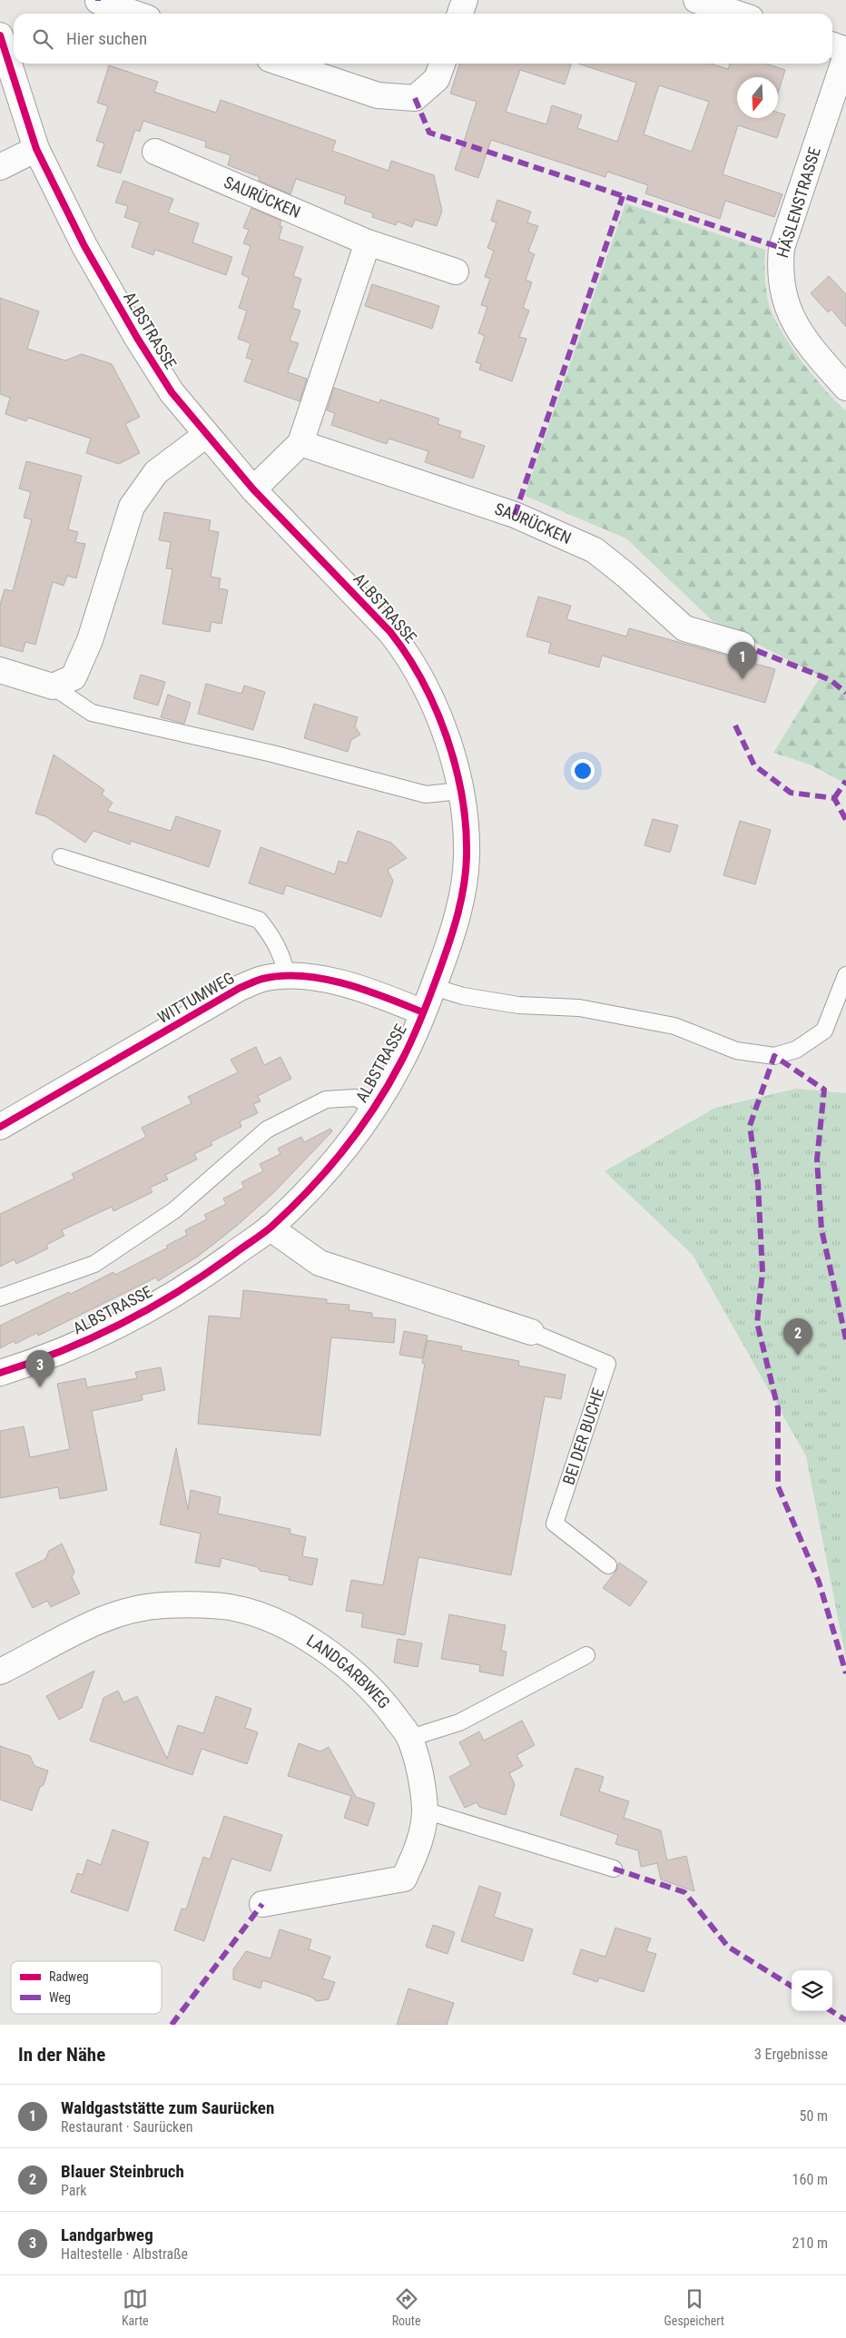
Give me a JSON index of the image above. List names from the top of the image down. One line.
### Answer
{"streets":{"street":["SAURÜCKEN","HÄSLENSTRASSE","ALBSTRASSE","WITTUMWEG","LANDGARBWEG"],"lane":["BEI DER BUCHE"]},"crossings":[["ALBSTRASSE","WITTUMWEG"]],"legend":["Radweg","Weg"],"north":"bottom","page":{"search":"Hier suchen","pins":["1","2","3"],"heading":["In der Nähe","3 Ergebnisse"],"list":[{"mark":"1","name":"Waldgaststätte zum Saurücken","note":"Restaurant · Saurücken","value":"50 m"},{"mark":"2","name":"Blauer Steinbruch","note":"Park","value":"160 m"},{"mark":"3","name":"Landgarbweg","note":"Haltestelle · Albstraße","value":"210 m"}],"nav":["Karte","Route","Gespeichert"]}}
